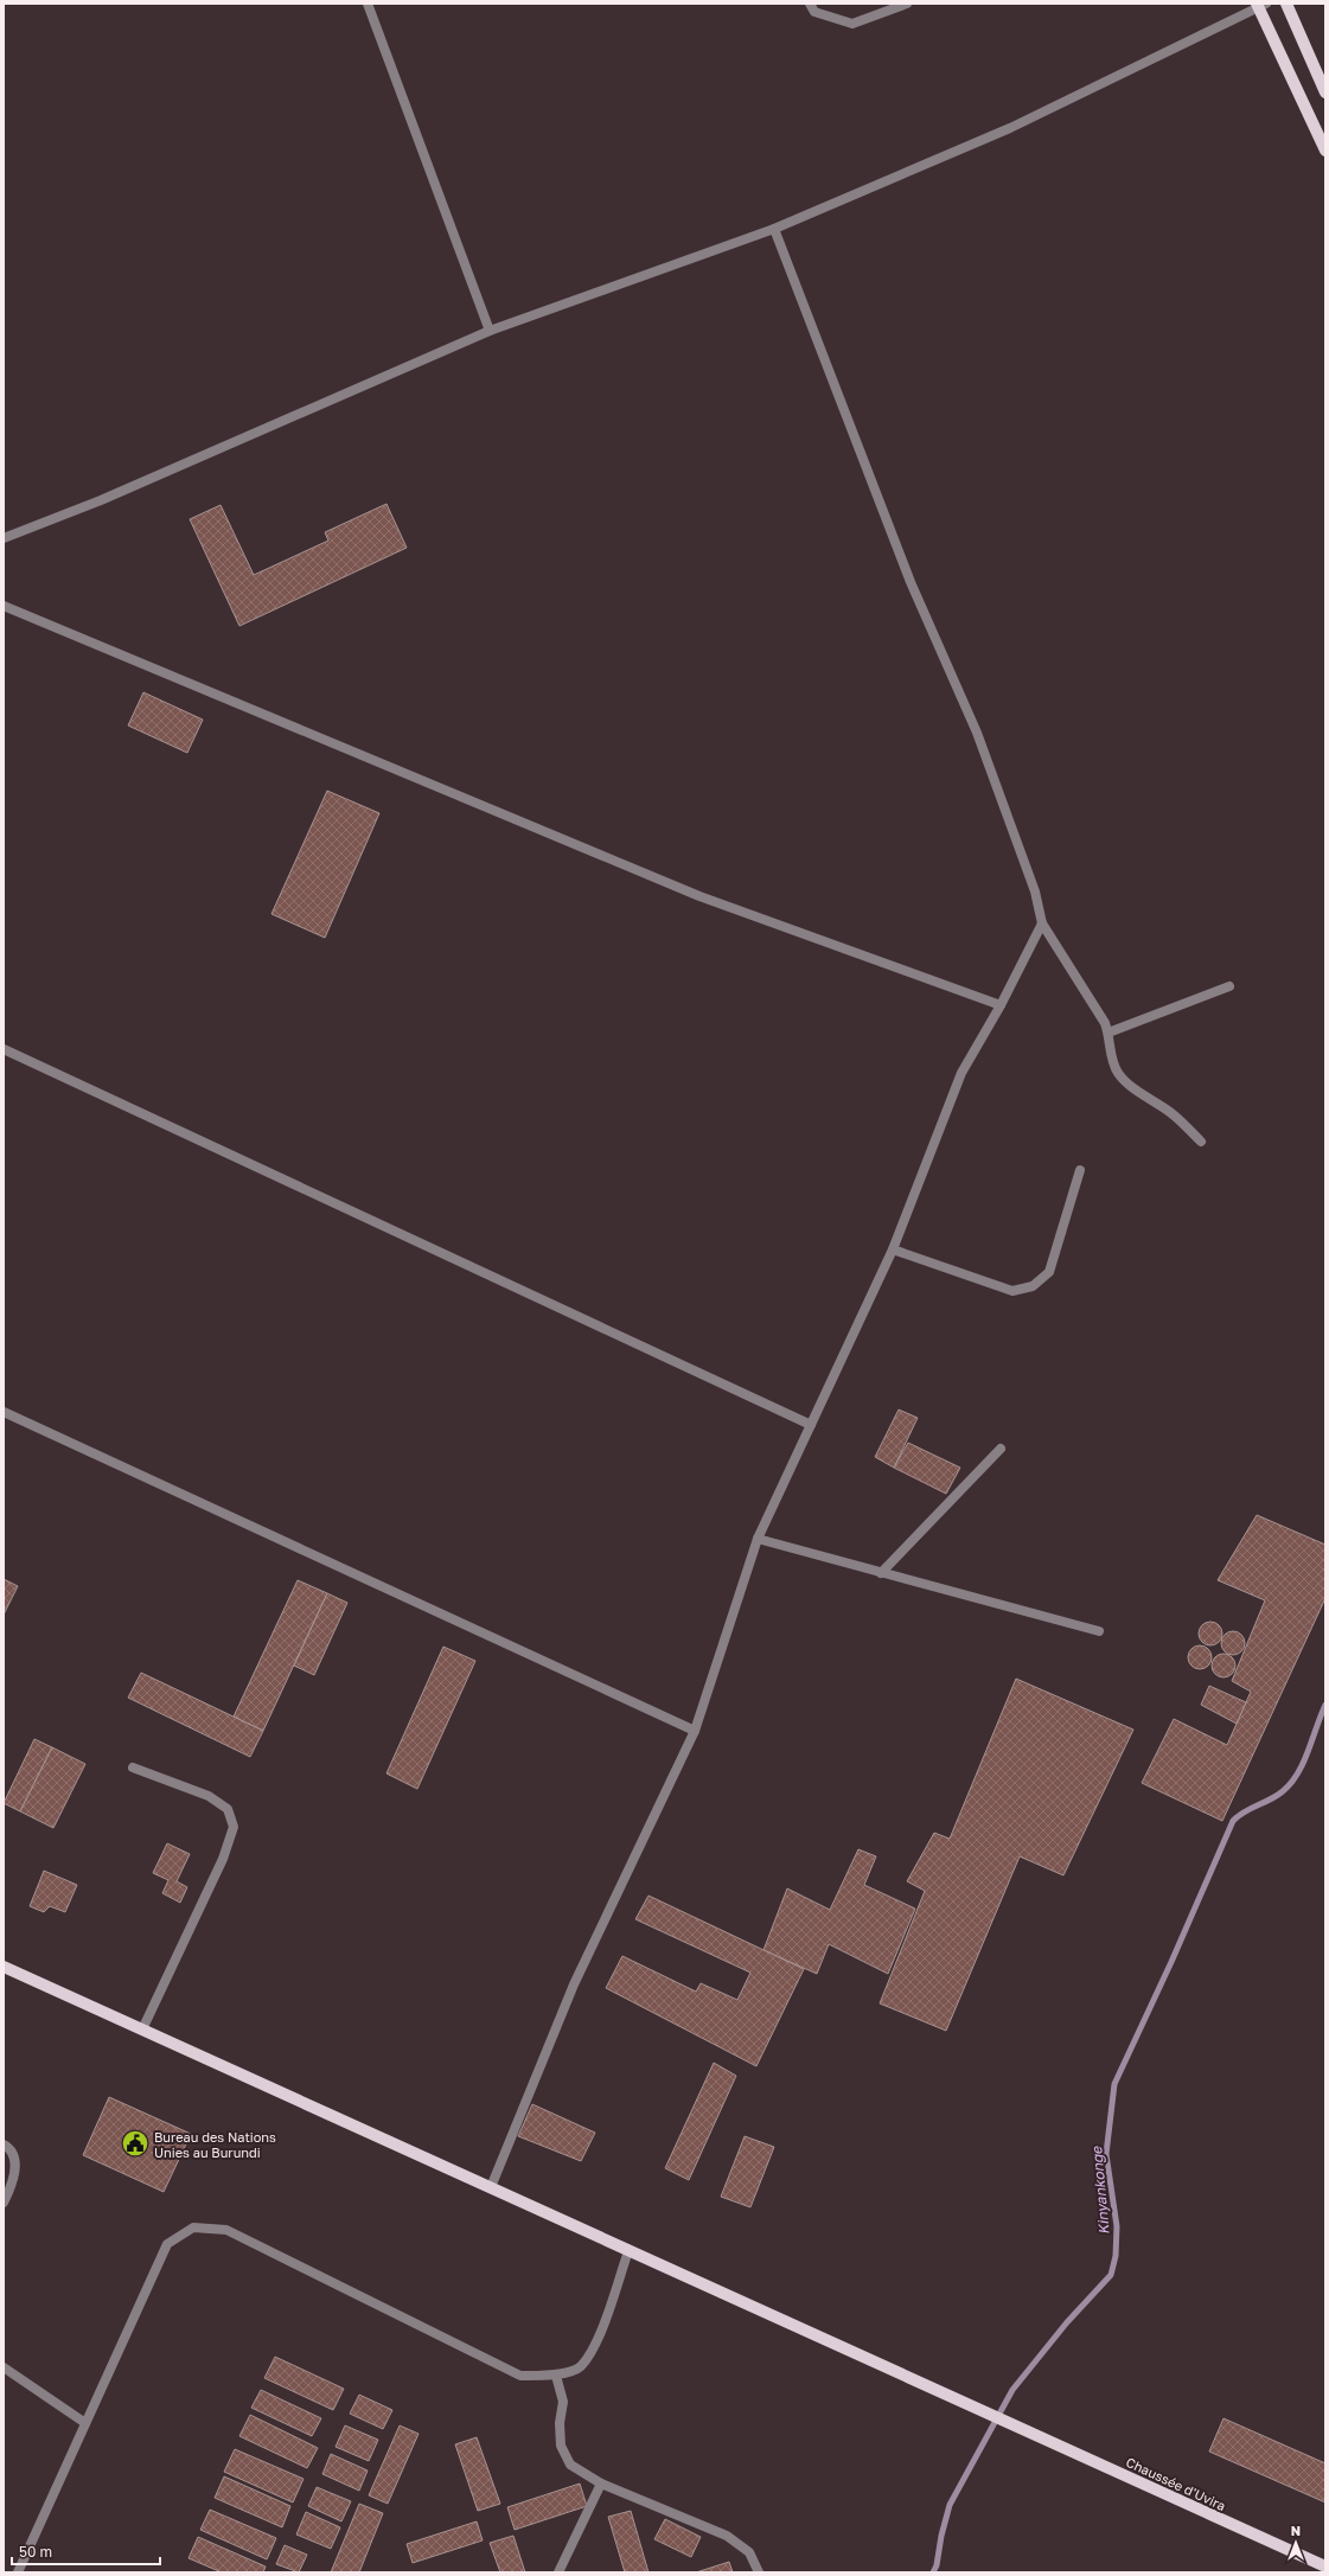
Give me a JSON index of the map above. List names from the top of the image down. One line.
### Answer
{"streets":{"main road":["Chaussée d'Uvira"]},"water":["Kinyankonge"],"places":{"public building":["Bureau des Nations Unies au Burundi"]},"scale_bar":"50 m","north":"top"}
